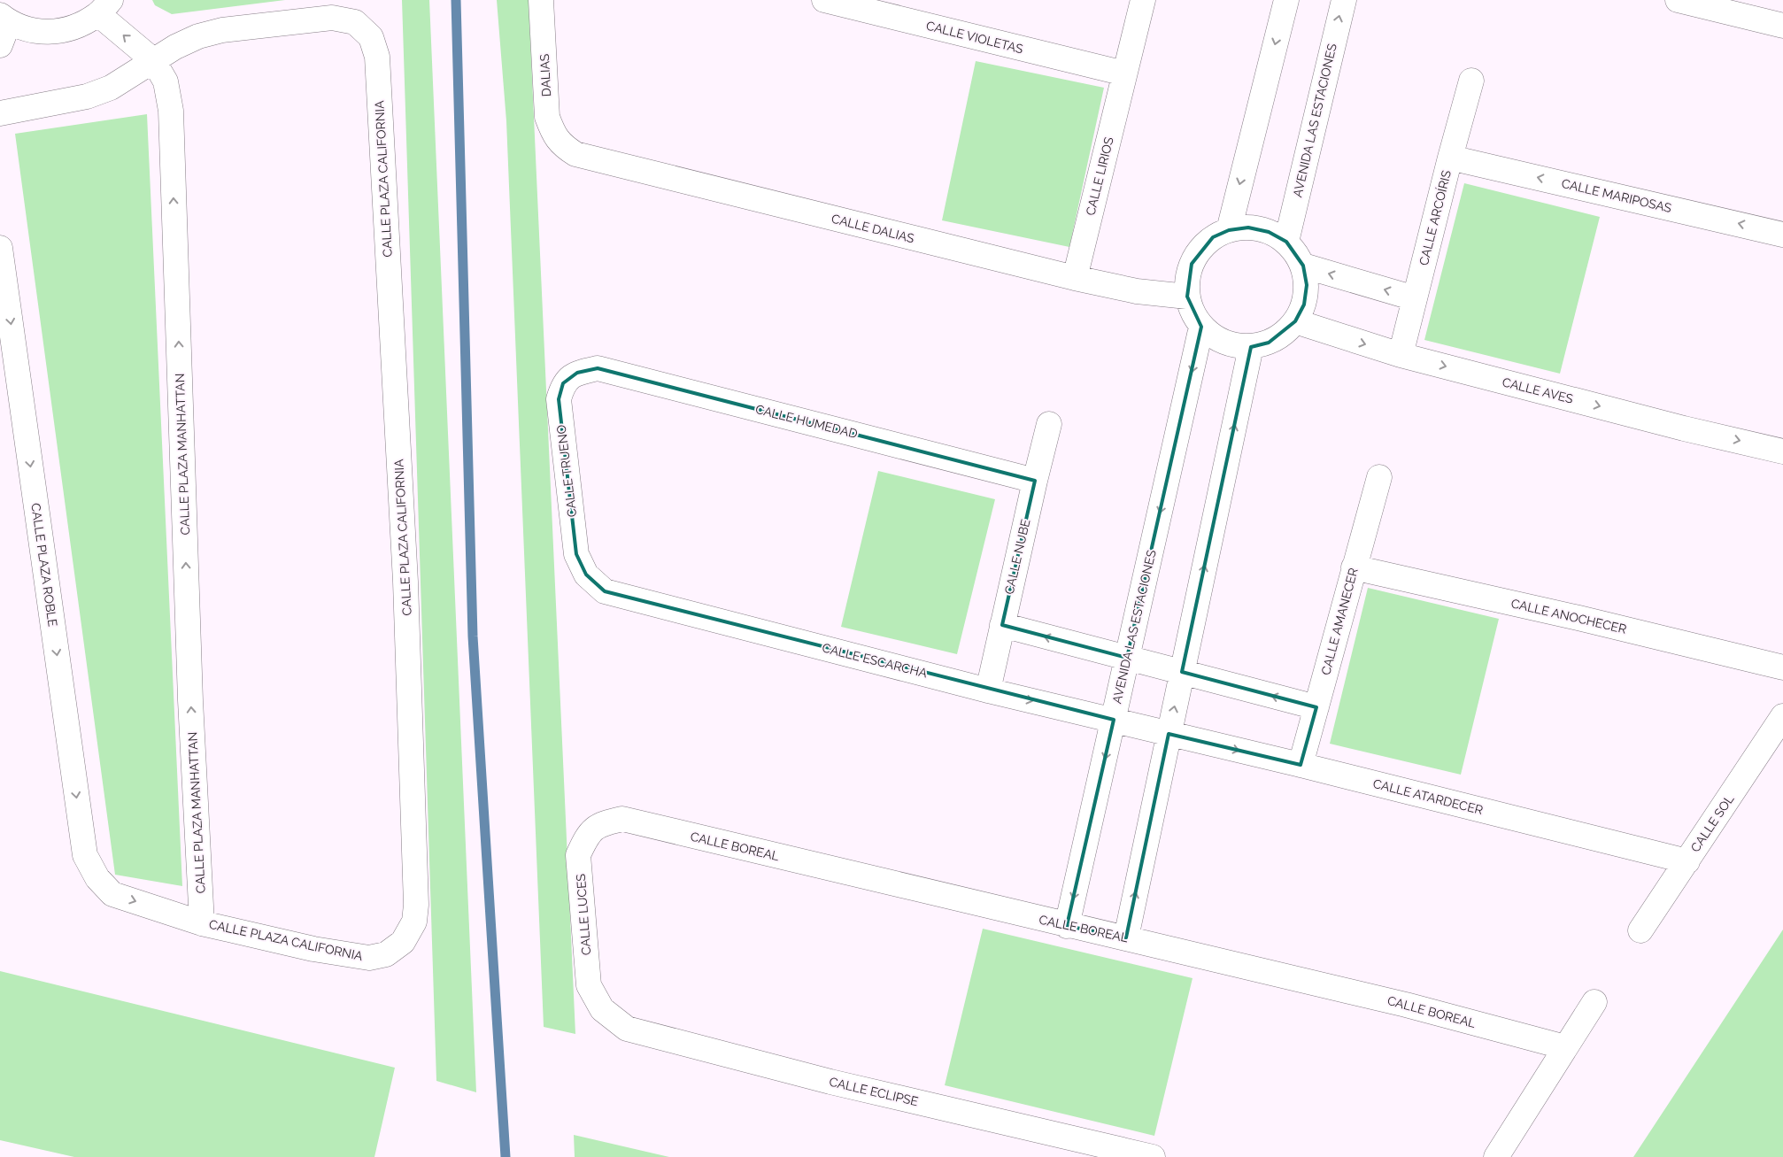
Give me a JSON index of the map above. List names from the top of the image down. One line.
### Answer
{"streets":{"street":["CALLE VIOLETAS","DALIAS","AVENIDA LAS ESTACIONES","CALLE LIRIOS","CALLE PLAZA CALIFORNIA","CALLE MARIPOSAS","CALLE ARCOÍRIS","CALLE DALIAS","CALLE AVES","CALLE HUMEDAD","CALLE PLAZA MANHATTAN","CALLE TRUENO","CALLE NUBE","CALLE PLAZA ROBLE","CALLE ANOCHECER","CALLE AMANECER","CALLE ESCARCHA","CALLE ATARDECER","CALLE SOL","CALLE BOREAL","CALLE LUCES","CALLE ECLIPSE"]},"crossings":[["CALLE VIOLETAS","CALLE LIRIOS"],["DALIAS","CALLE DALIAS"],["AVENIDA LAS ESTACIONES","CALLE DALIAS"],["AVENIDA LAS ESTACIONES","CALLE AVES"],["AVENIDA LAS ESTACIONES","CALLE ESCARCHA"],["AVENIDA LAS ESTACIONES","CALLE BOREAL"],["CALLE LIRIOS","CALLE DALIAS"],["CALLE PLAZA CALIFORNIA","CALLE PLAZA MANHATTAN"],["CALLE PLAZA CALIFORNIA","CALLE PLAZA ROBLE"],["CALLE MARIPOSAS","CALLE ARCOÍRIS"],["CALLE ARCOÍRIS","CALLE AVES"],["CALLE DALIAS","CALLE AVES"],["CALLE HUMEDAD","CALLE TRUENO"],["CALLE HUMEDAD","CALLE NUBE"],["CALLE TRUENO","CALLE ESCARCHA"],["CALLE NUBE","CALLE ESCARCHA"],["CALLE ANOCHECER","CALLE AMANECER"],["CALLE AMANECER","CALLE ATARDECER"],["CALLE ESCARCHA","CALLE ATARDECER"],["CALLE ATARDECER","CALLE SOL"],["CALLE BOREAL","CALLE LUCES"],["CALLE LUCES","CALLE ECLIPSE"]],"one_way":["CALLE MARIPOSAS","CALLE AVES","CALLE PLAZA MANHATTAN","CALLE PLAZA ROBLE"]}
